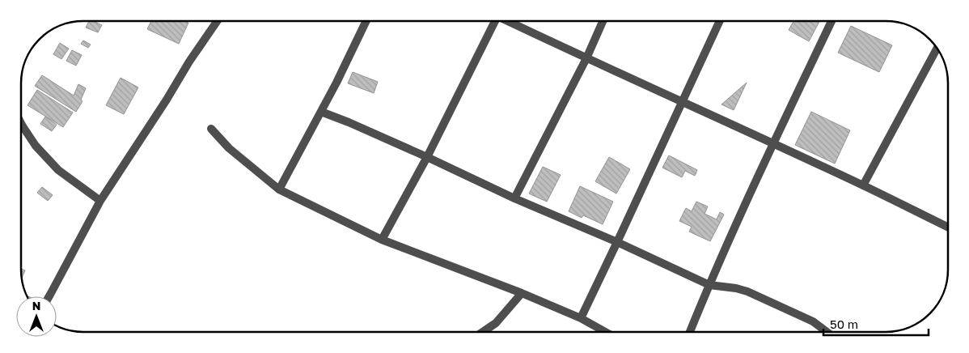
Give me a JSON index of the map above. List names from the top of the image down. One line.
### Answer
{"scale_bar":"50 m","north":"top"}
